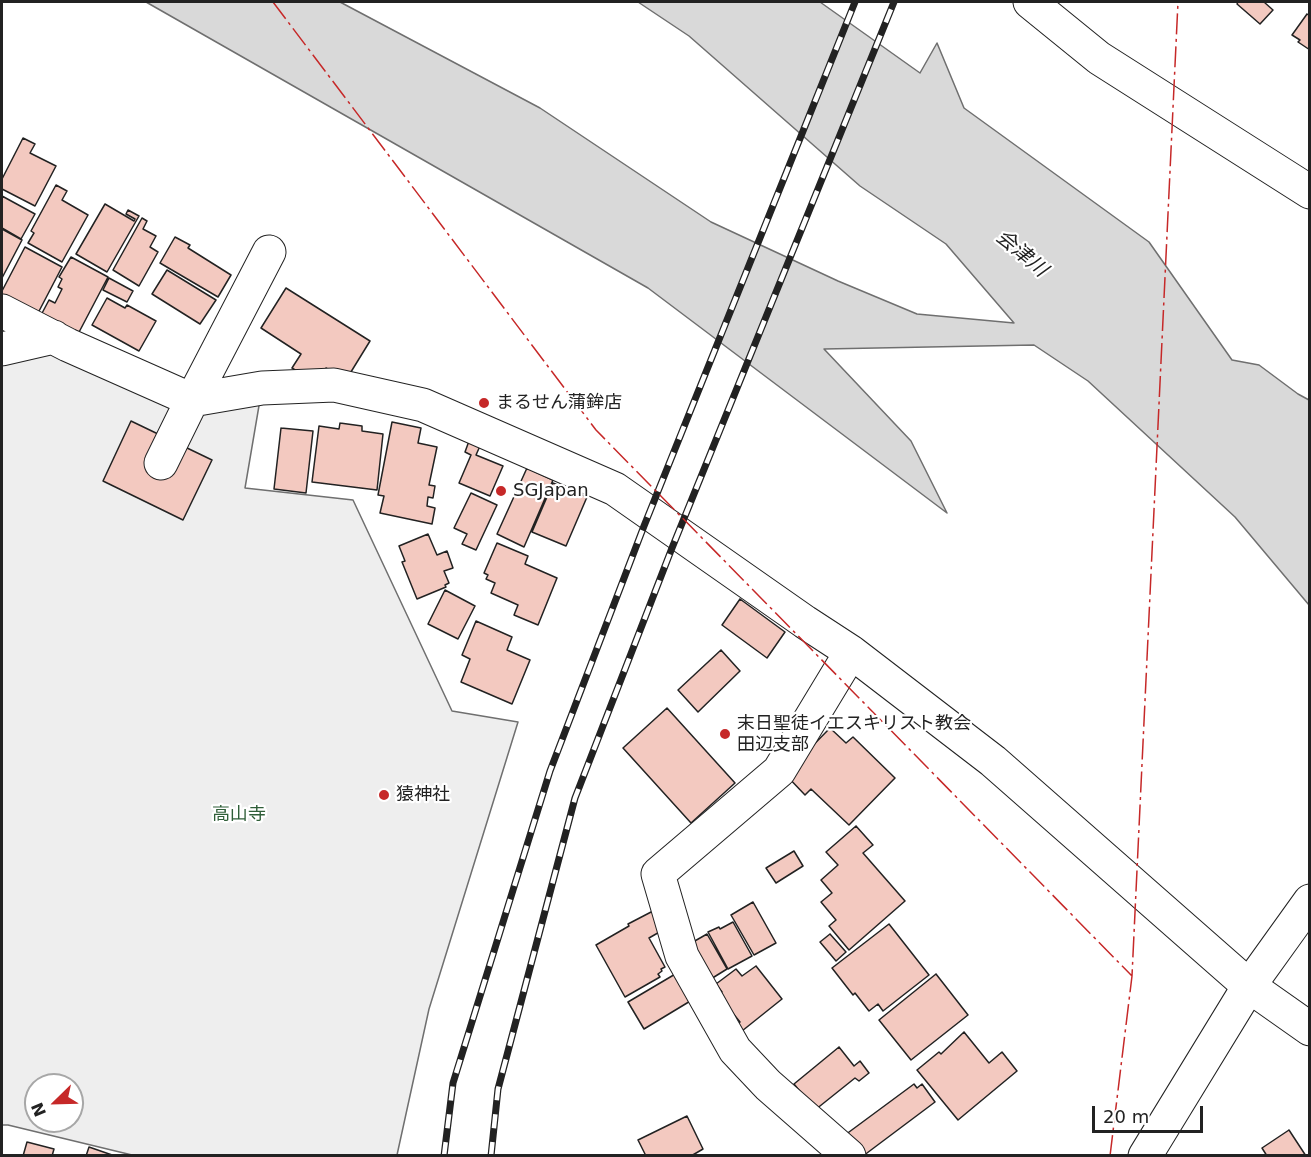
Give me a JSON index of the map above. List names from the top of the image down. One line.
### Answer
{"water":["会津川"],"parks":["高山寺"],"places":["まるせん蒲鉾店","SGJapan","末日聖徒イエスキリスト教会 田辺支部","猿神社"],"scale_bar":"20 m","north":"bottom left"}
